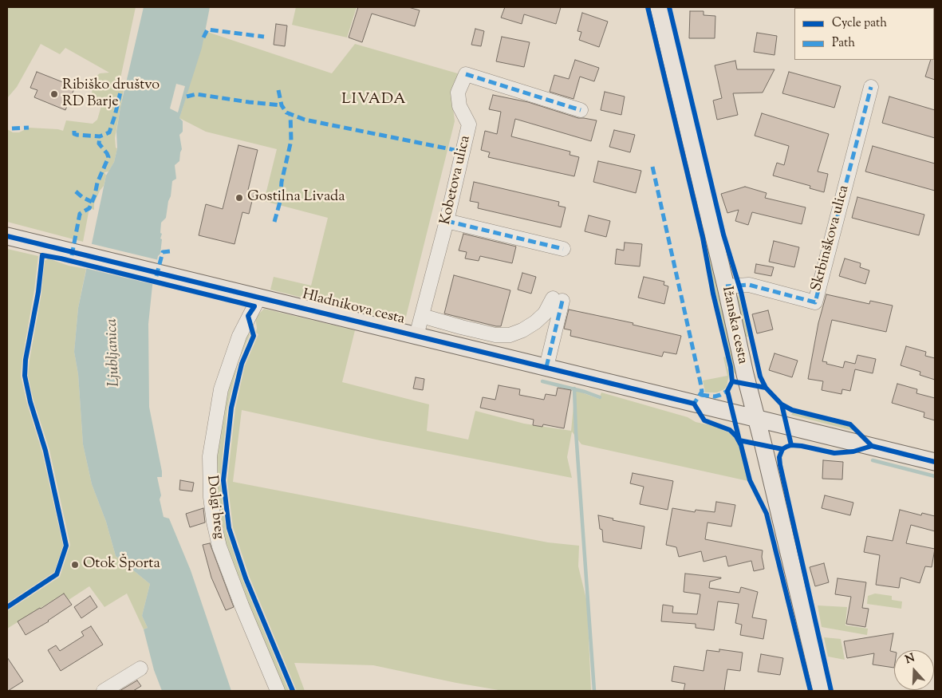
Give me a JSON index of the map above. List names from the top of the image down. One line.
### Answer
{"streets":{"main road":["Hladnikova cesta","Ižanska cesta"],"street":["Kobetova ulica","Skrbinškova ulica","Dolgi breg"]},"crossings":[["Kobetova ulica","Hladnikova cesta"],["Skrbinškova ulica","Ižanska cesta"],["Hladnikova cesta","Ižanska cesta"],["Hladnikova cesta","Dolgi breg"]],"districts":["LIVADA"],"water":["Ljubljanica"],"places":["Ribiško društvo RD Barje","Gostilna Livada","Otok Športa"],"legend":["Cycle path","Path"],"north":"top"}
